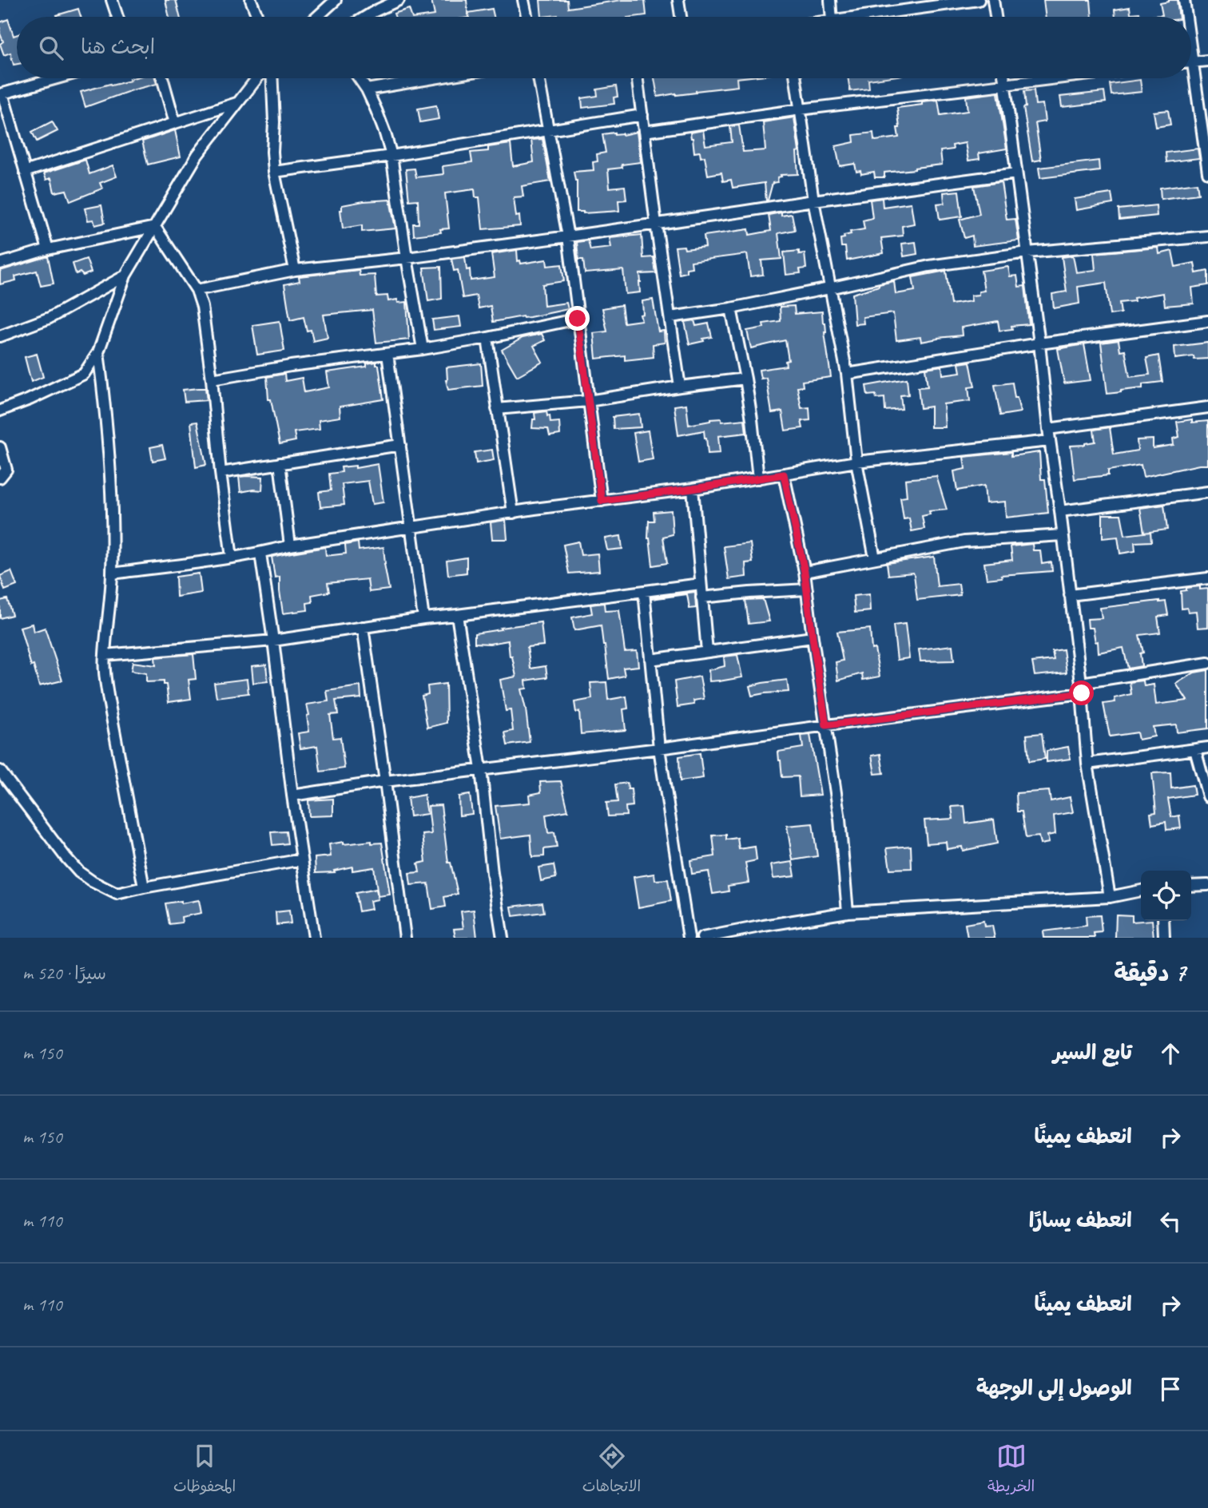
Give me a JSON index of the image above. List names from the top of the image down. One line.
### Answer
{"page":{"search":"ابحث هنا","heading":["7 دقيقة","سيرًا · 520 m"],"list":[["تابع السير","150 m"],["انعطف يمينًا","150 m"],["انعطف يسارًا","110 m"],["انعطف يمينًا","110 m"],"الوصول إلى الوجهة"],"nav":["الخريطة","الاتجاهات","المحفوظات"]}}
